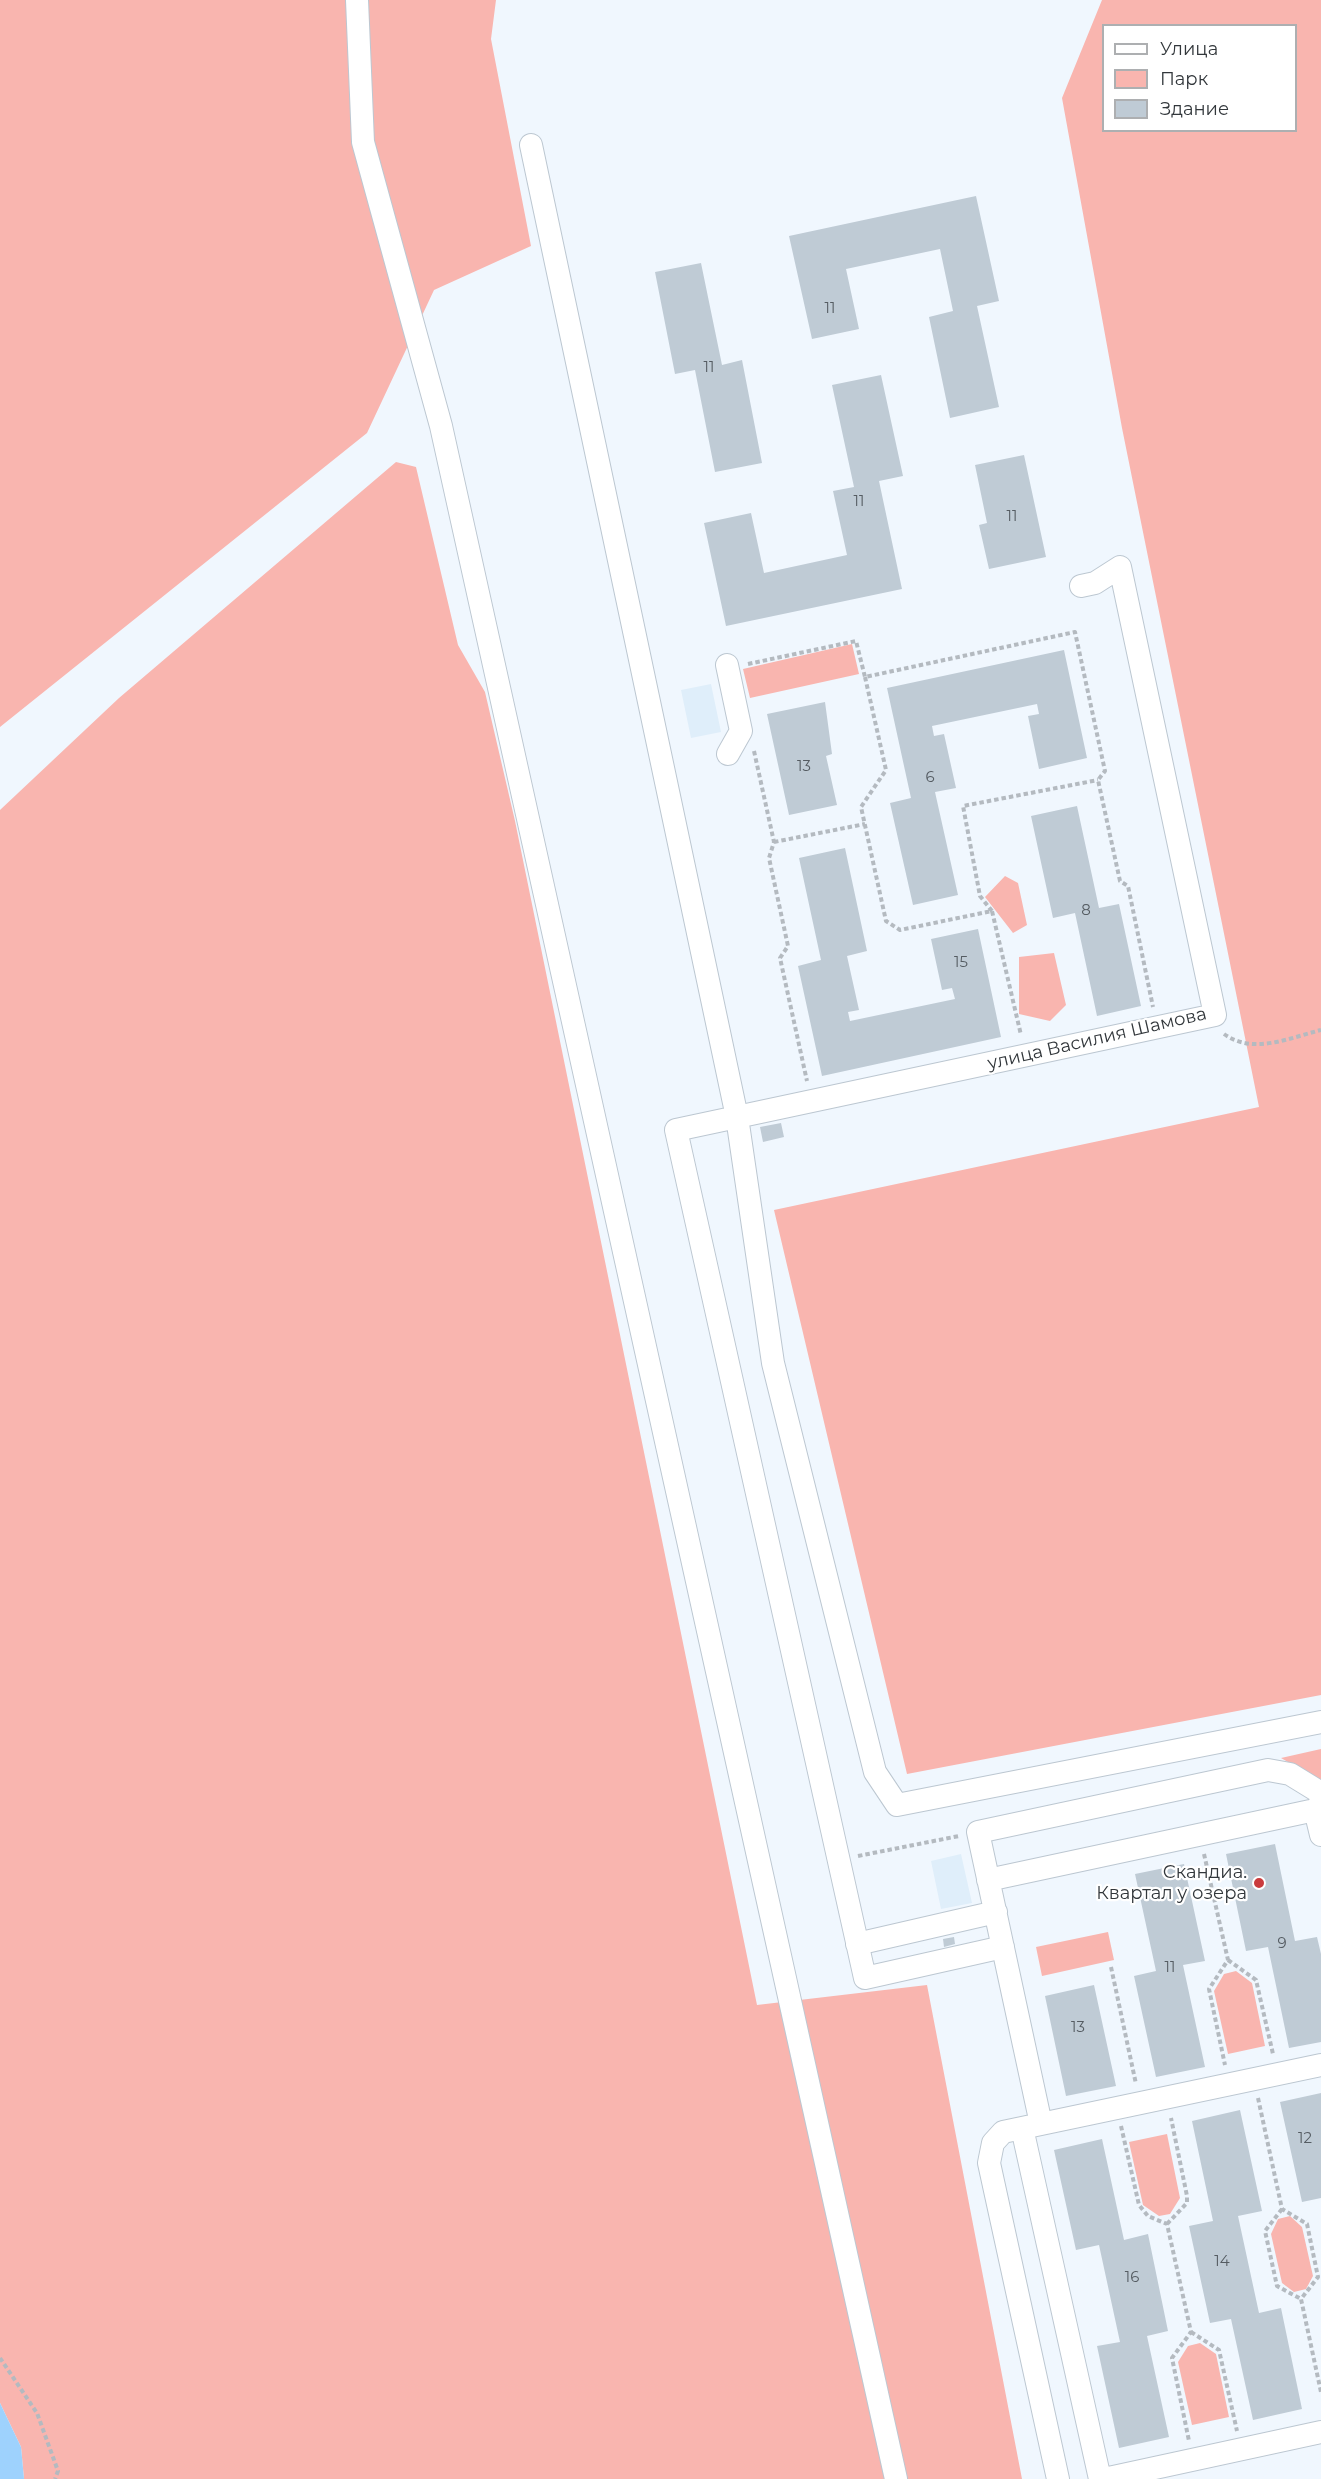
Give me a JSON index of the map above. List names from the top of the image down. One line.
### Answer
{"streets":{"street":["улица Василия Шамова"]},"places":["Скандиа. Квартал у озера"],"house_numbers":["11","11","11","11","13","6","8","15","9","11","13","12","14","16"],"legend":["Улица","Парк","Здание"]}
